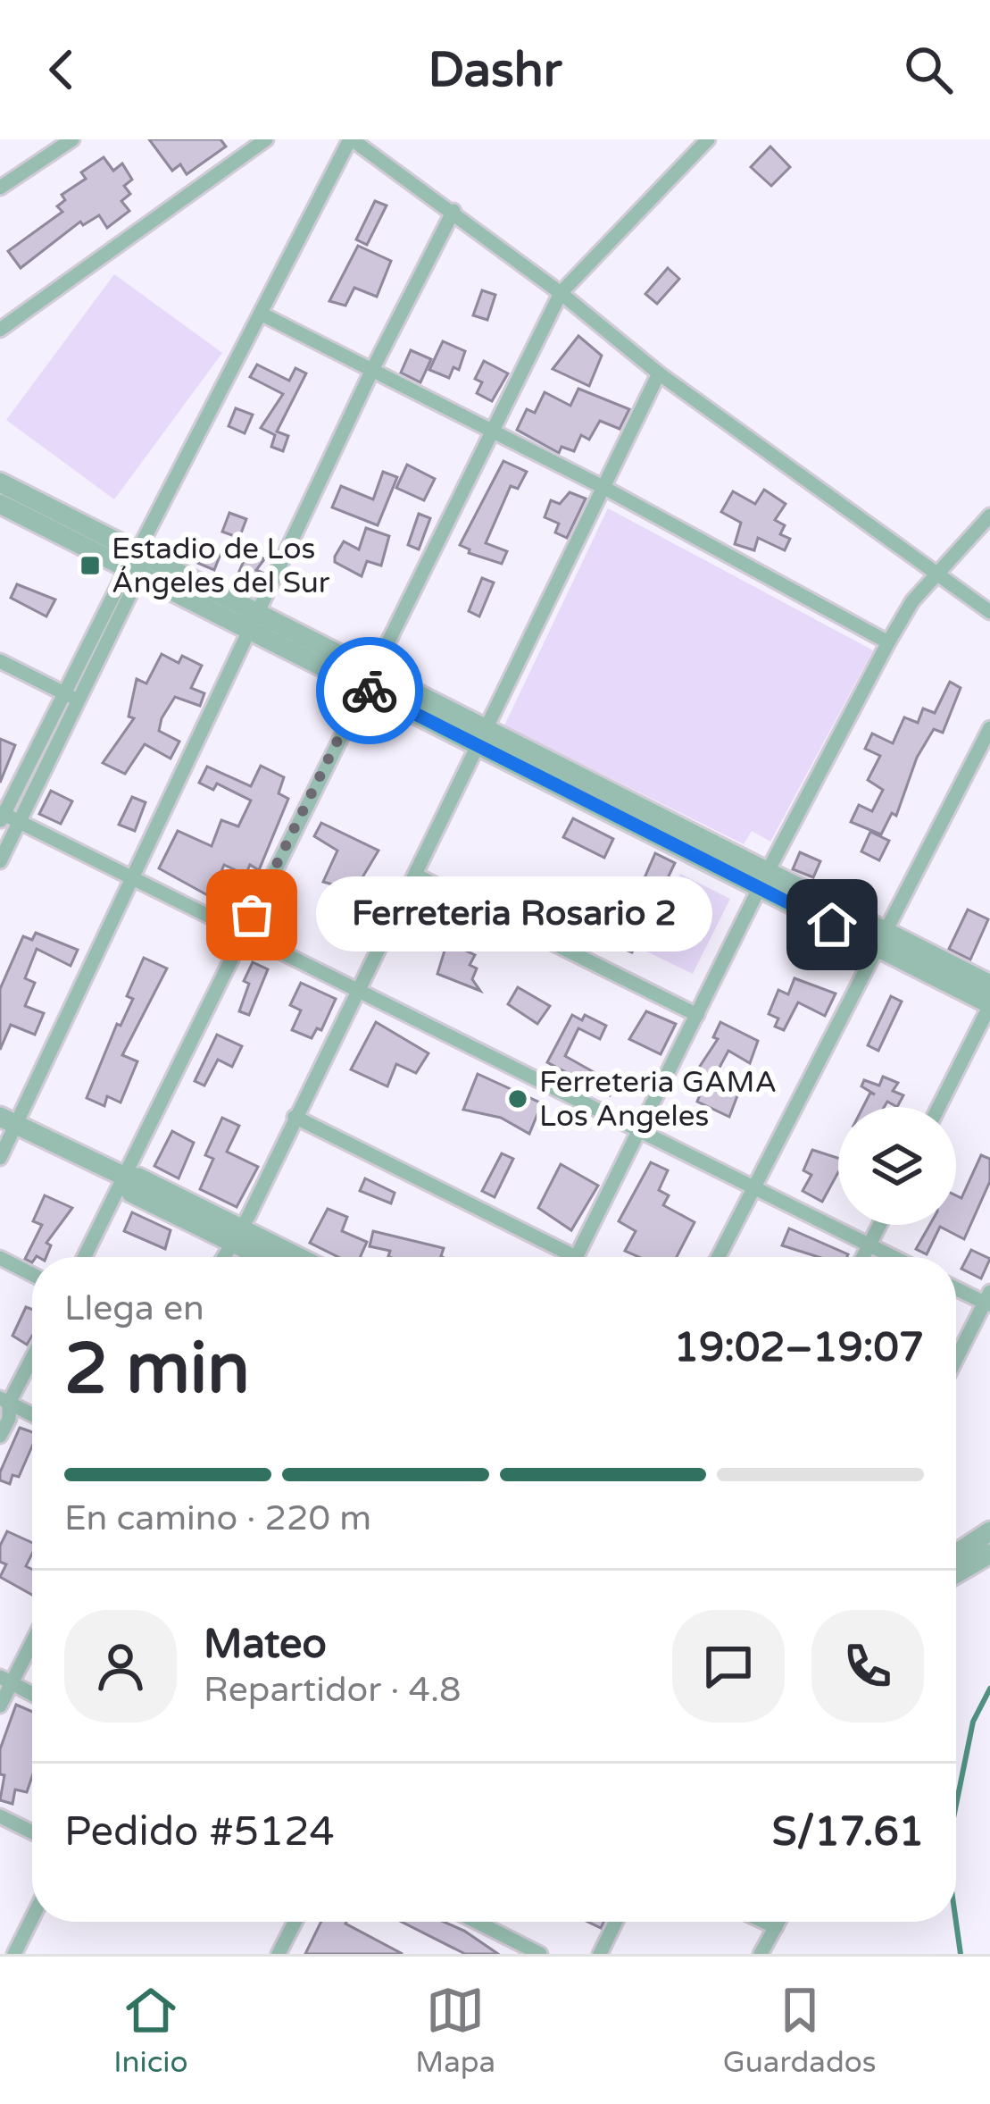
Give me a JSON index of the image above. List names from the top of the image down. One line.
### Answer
{"places":{"transit":["Estadio de Los Ángeles del Sur"],"other":["Ferreteria Rosario 2","Ferreteria GAMA Los Angeles"]},"page":{"header":"Dashr","bubble":"Ferreteria Rosario 2","heading":["2 min","Llega en","19:02–19:07"],"panel":["Mateo","Repartidor · 4.8","Pedido #5124","S/17.61"],"bar":"En camino · 220 m","tabs":["Inicio","Mapa","Guardados"]}}
